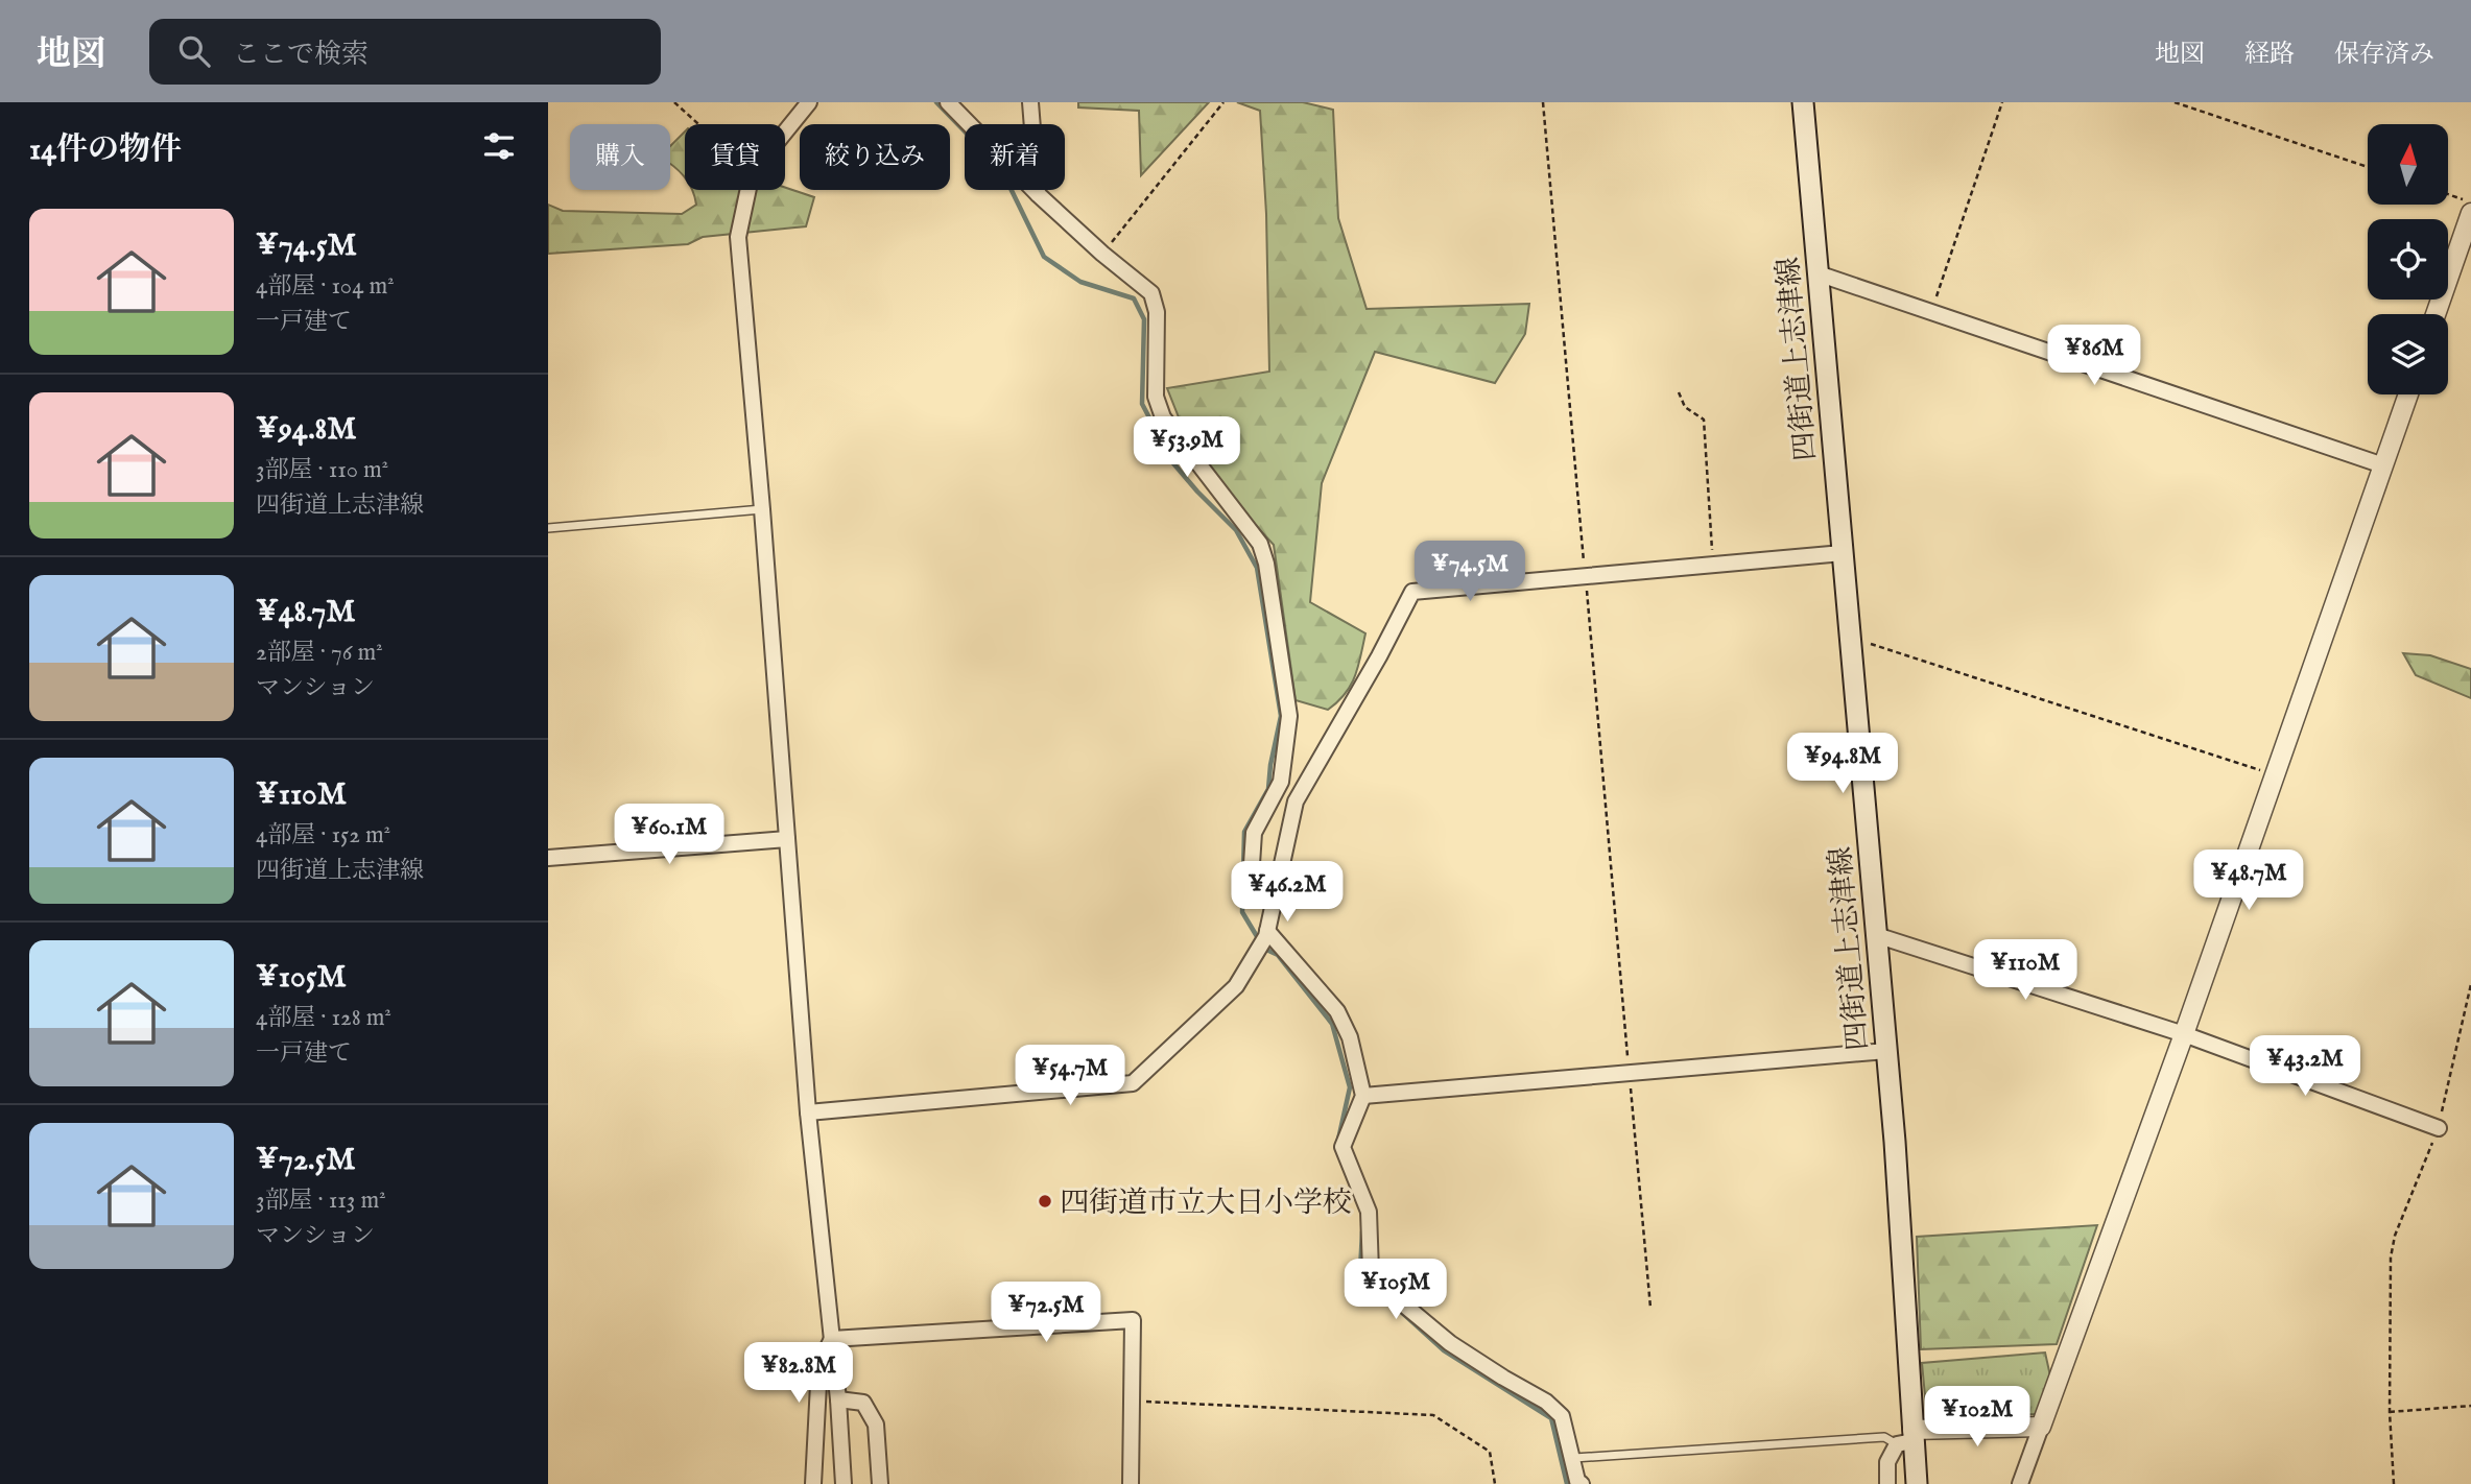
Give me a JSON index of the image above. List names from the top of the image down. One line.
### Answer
{"streets":{"main road":["四街道上志津線"]},"places":["四街道市立大日小学校"],"north":"top","page":{"header":"地図","search":"ここで検索","nav":["地図","経路","保存済み"],"heading":"14件の物件","chip":["購入","賃貸","絞り込み","新着"],"list":[{"name":"¥74.5M","note":"4部屋 · 104 m² · 一戸建て"},{"name":"¥94.8M","note":"3部屋 · 110 m² · 四街道上志津線"},{"name":"¥48.7M","note":"2部屋 · 76 m² · マンション"},{"name":"¥110M","note":"4部屋 · 152 m² · 四街道上志津線"},{"name":"¥105M","note":"4部屋 · 128 m² · 一戸建て"},{"name":"¥72.5M","note":"3部屋 · 113 m² · マンション"}],"price":["¥86M","¥53.9M","¥74.5M","¥94.8M","¥60.1M","¥48.7M","¥46.2M","¥110M","¥43.2M","¥54.7M","¥105M","¥72.5M","¥82.8M","¥102M"]}}
